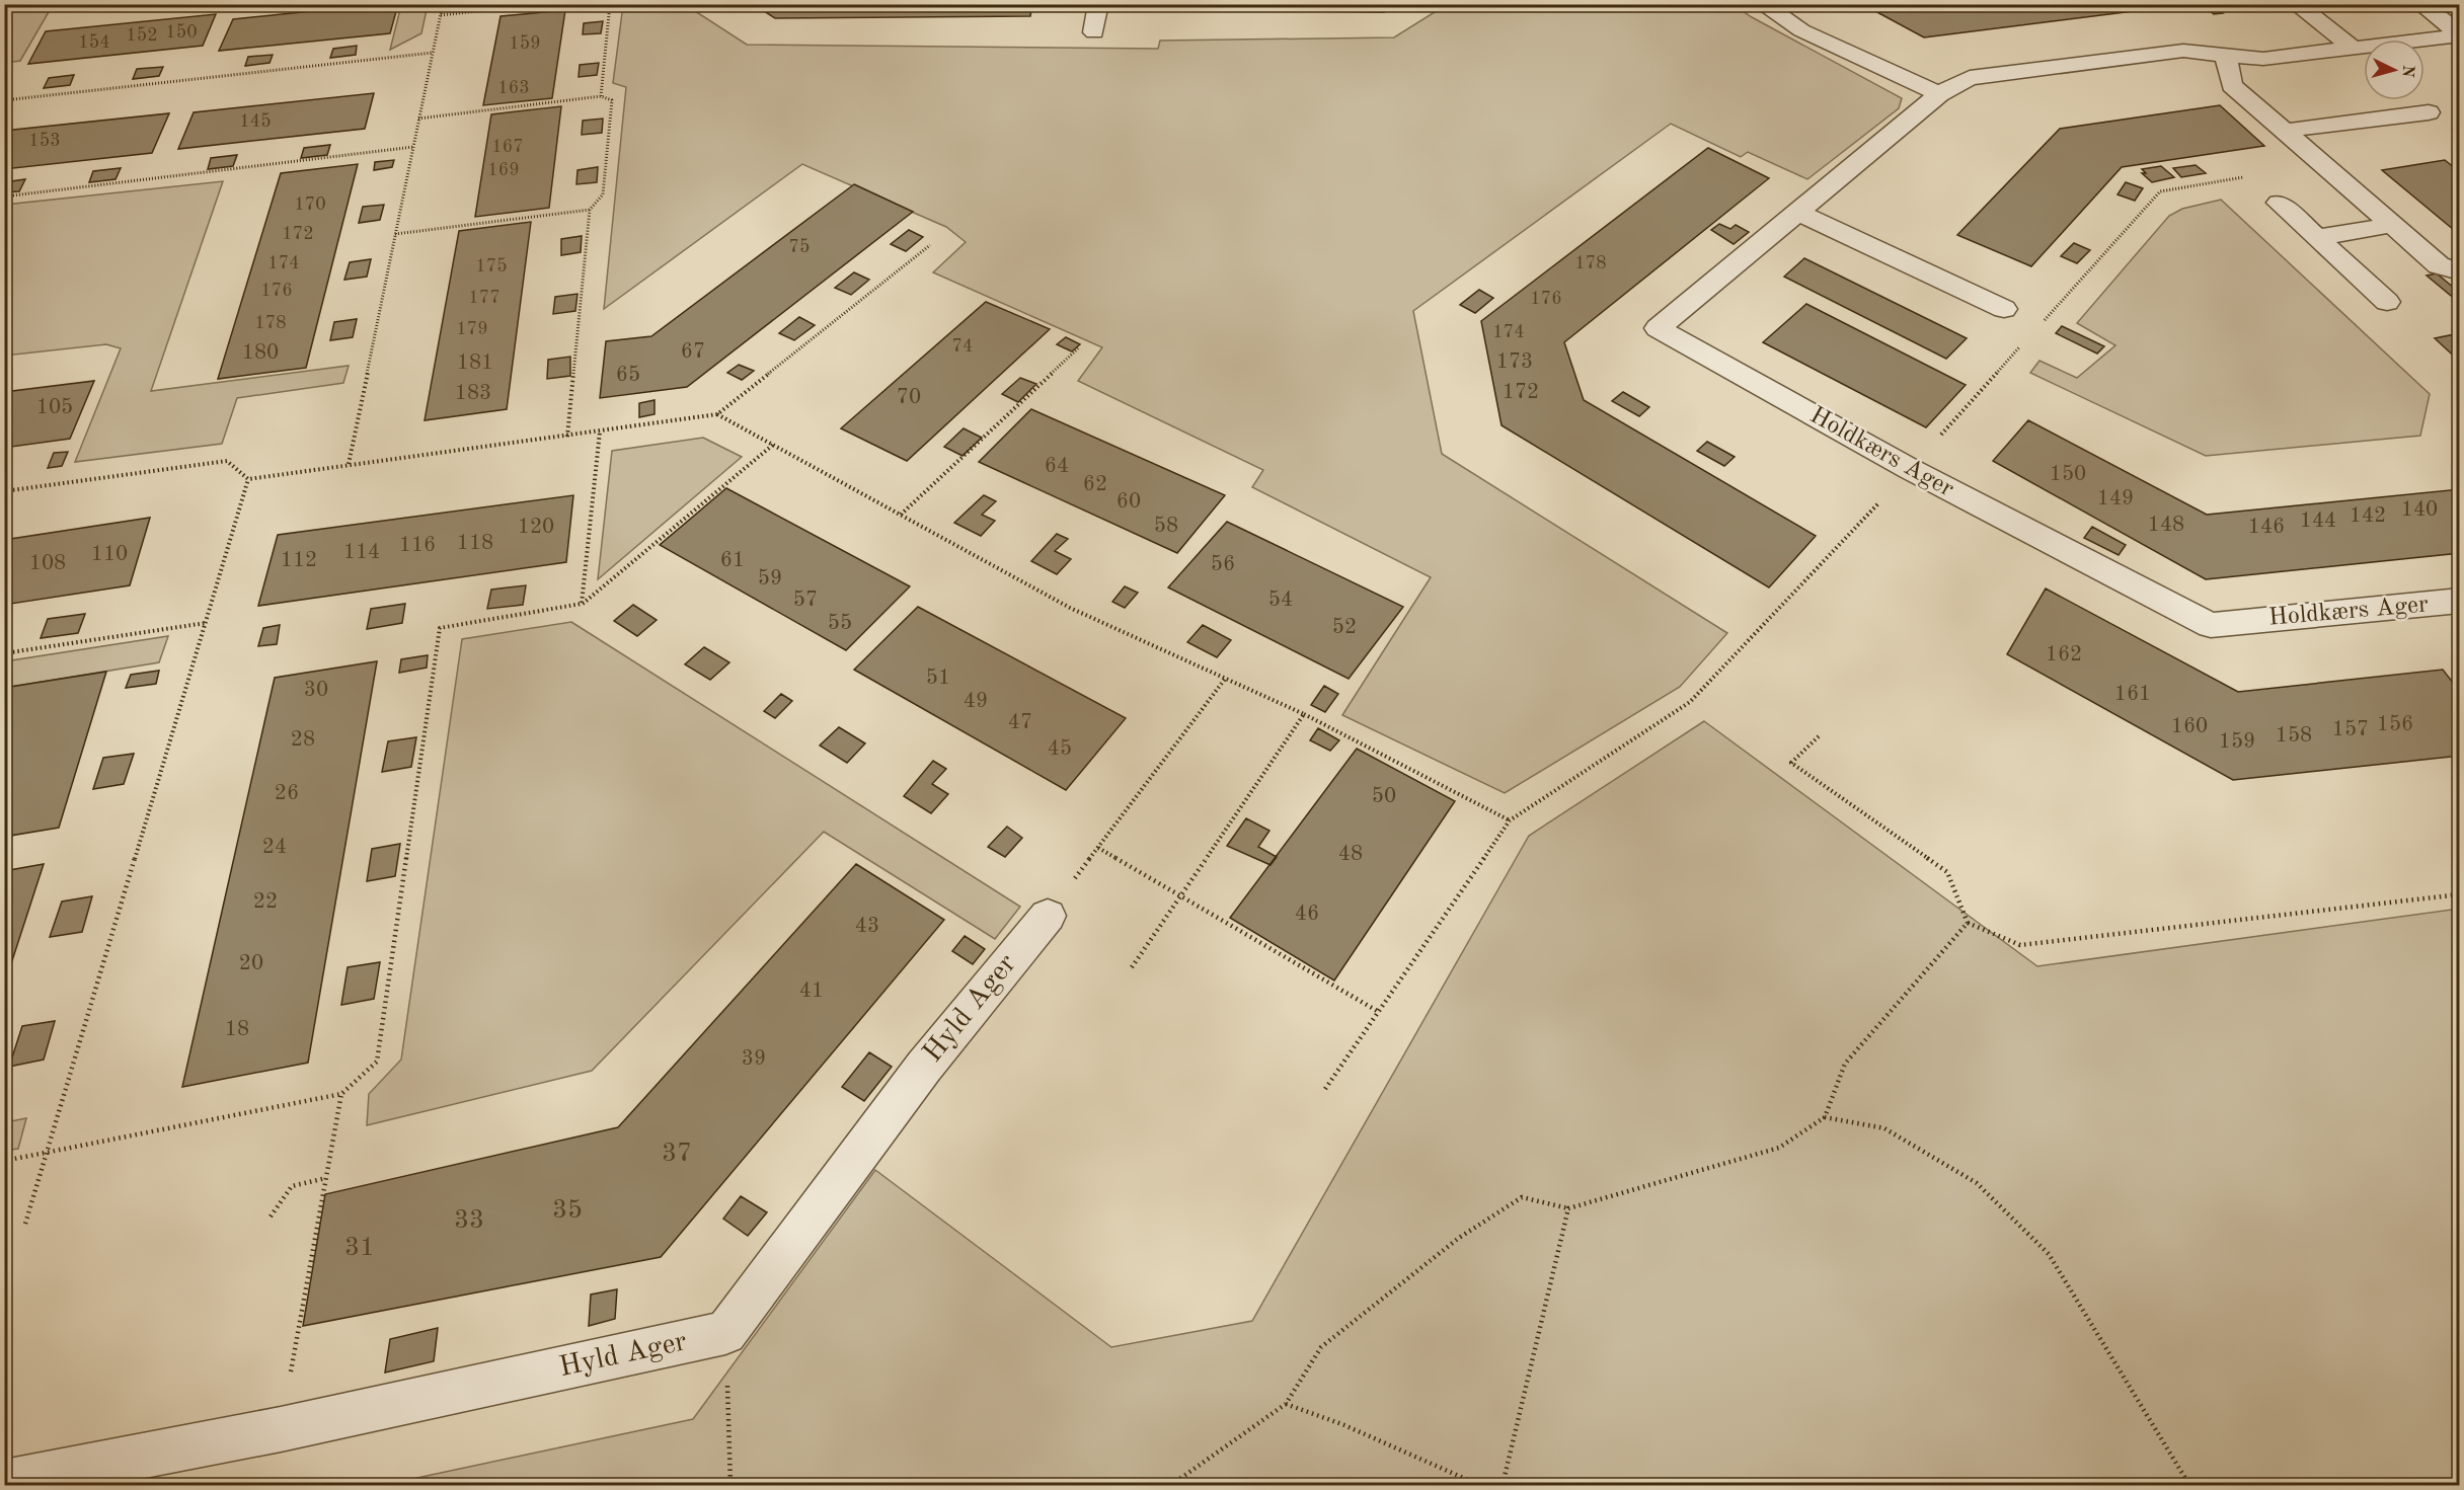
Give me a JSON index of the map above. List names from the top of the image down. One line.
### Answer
{"streets":{"street":["Holdkærs Ager","Hyld Ager"]},"house_numbers":["150","152","154","159","163","145","153","167","169","170","172","75","174","178","175","176","177","176","178","179","174","74","67","180","173","181","65","172","183","70","105","64","150","62","149","60","140","142","144","148","58","120","146","118","116","114","110","112","61","108","56","59","57","54","55","52","162","51","30","161","49","47","156","160","157","158","28","159","45","26","50","24","48","22","46","43","20","41","18","39","37","35","33","31"],"north":"right"}
